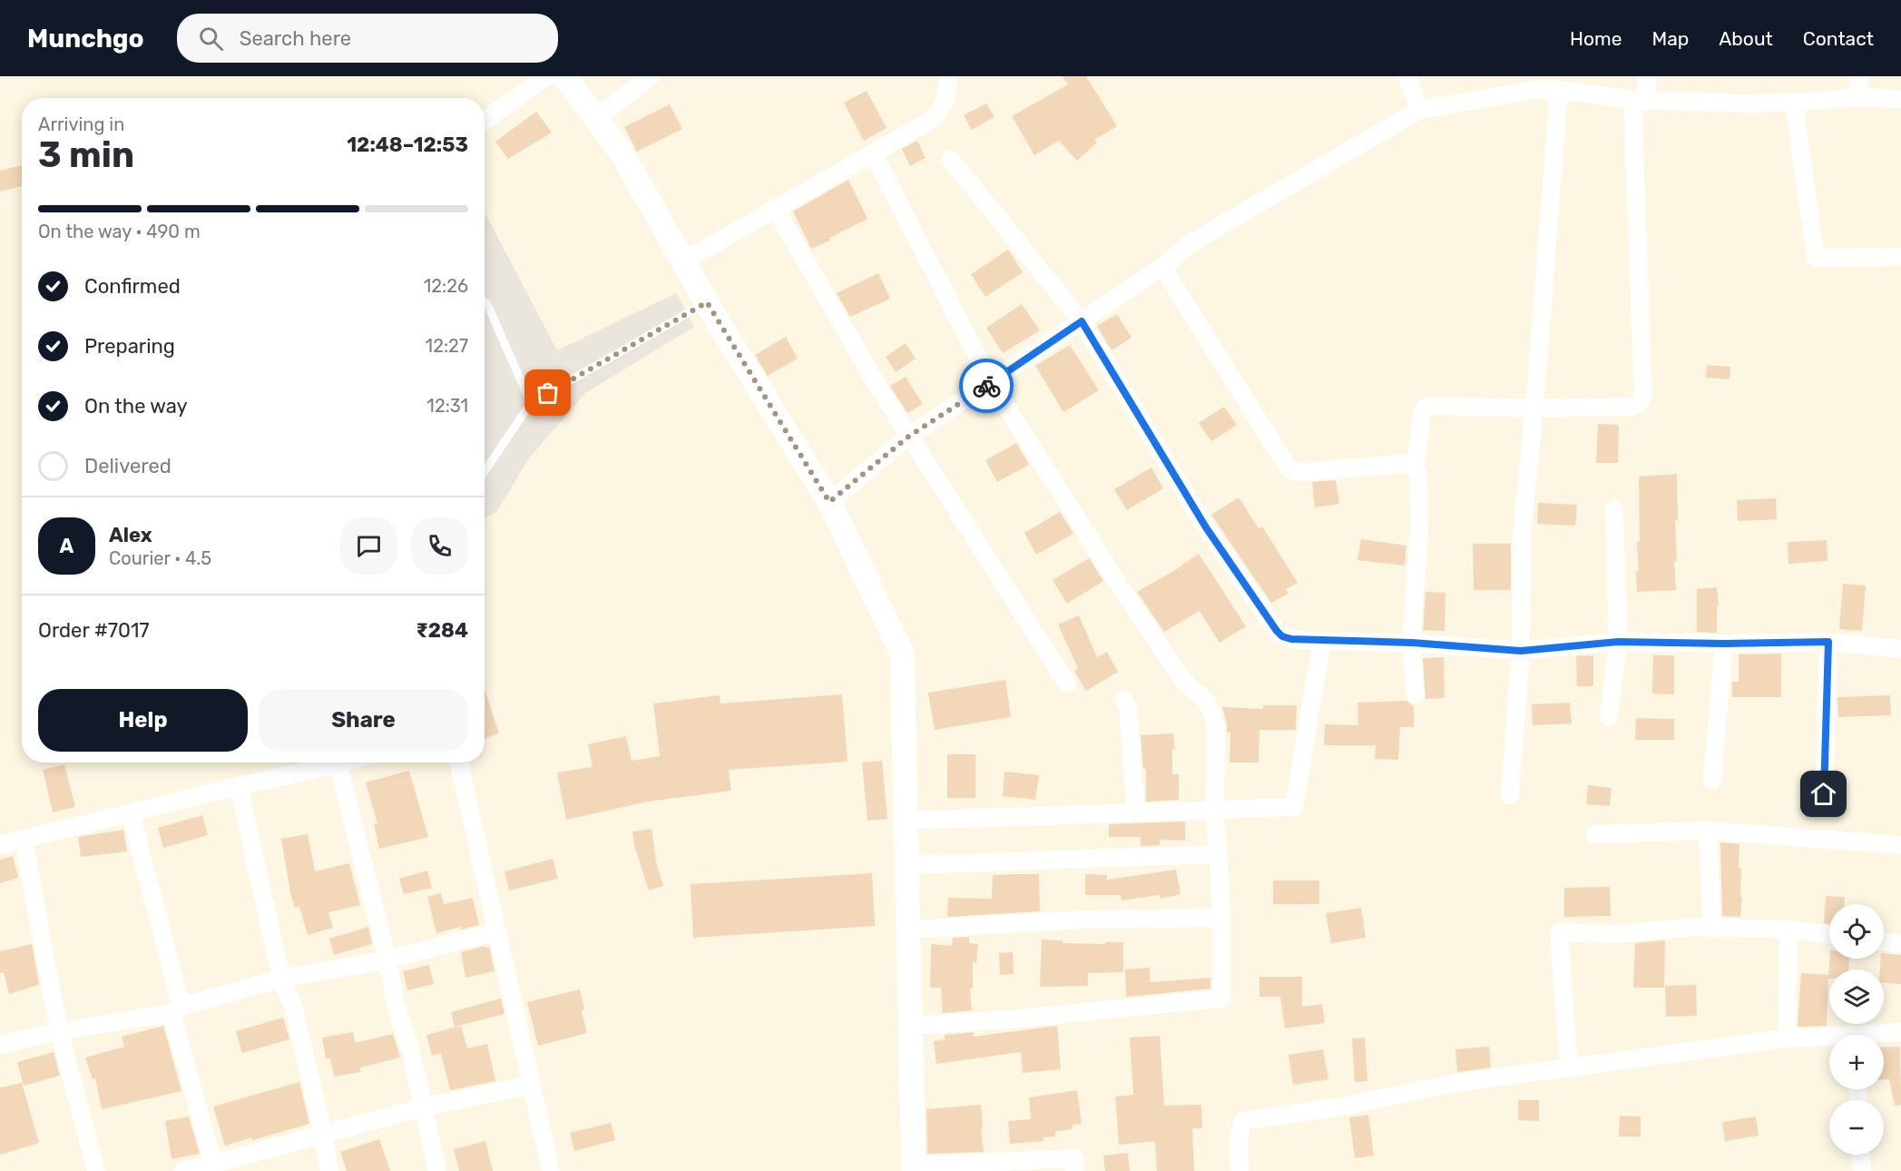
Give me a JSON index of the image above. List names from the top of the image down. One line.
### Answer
{"page":{"header":"Munchgo","search":"Search here","nav":["Home","Map","About","Contact"],"heading":["3 min","Arriving in","12:48–12:53"],"panel":["Alex","Courier · 4.5","Order #7017","₹284"],"bar":"On the way · 490 m","list":[["Confirmed","12:26"],["Preparing","12:27"],["On the way","12:31"],"Delivered"],"round":"A","buttons":["Help","Share"],"map_buttons":["+","−"]}}
